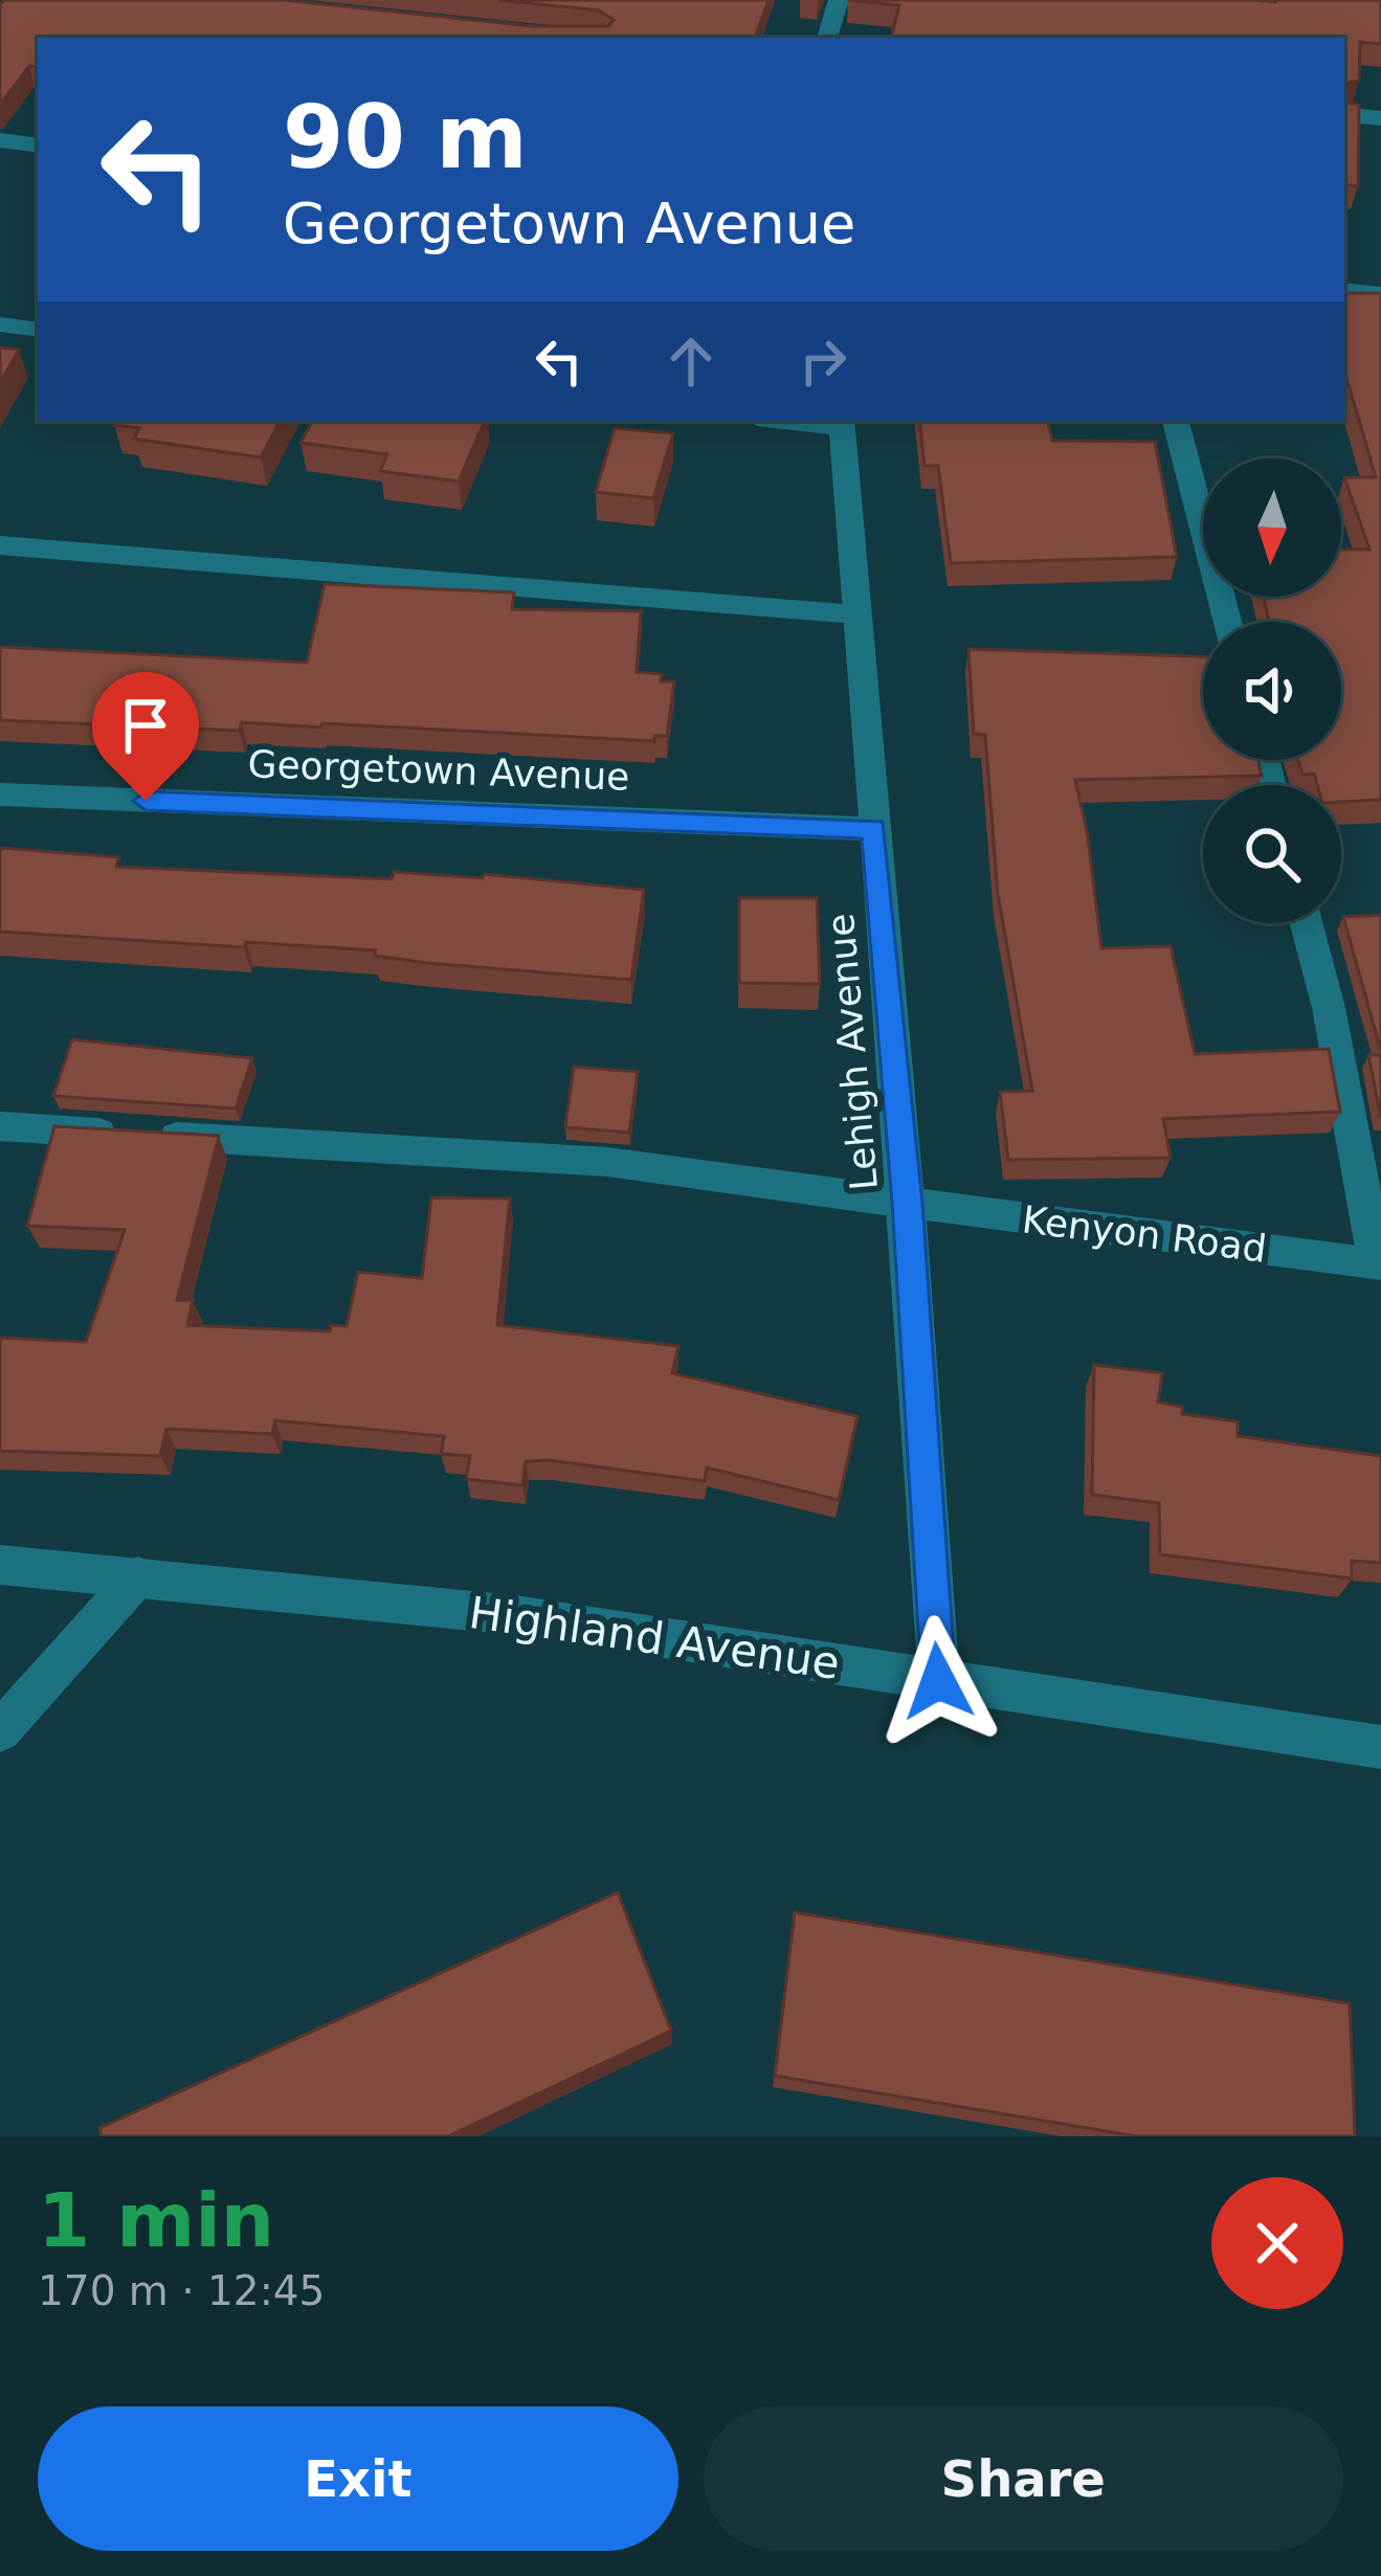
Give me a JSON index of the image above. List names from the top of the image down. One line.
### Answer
{"streets":{"street":["Georgetown Avenue","Lehigh Avenue","Kenyon Road","Highland Avenue"]},"crossings":[["Georgetown Avenue","Lehigh Avenue"],["Lehigh Avenue","Kenyon Road"],["Lehigh Avenue","Highland Avenue"]],"north":"bottom","page":{"turn":["90 m","Georgetown Avenue"],"heading":["1 min","170 m · 12:45"],"buttons":["Exit","Share"]}}
